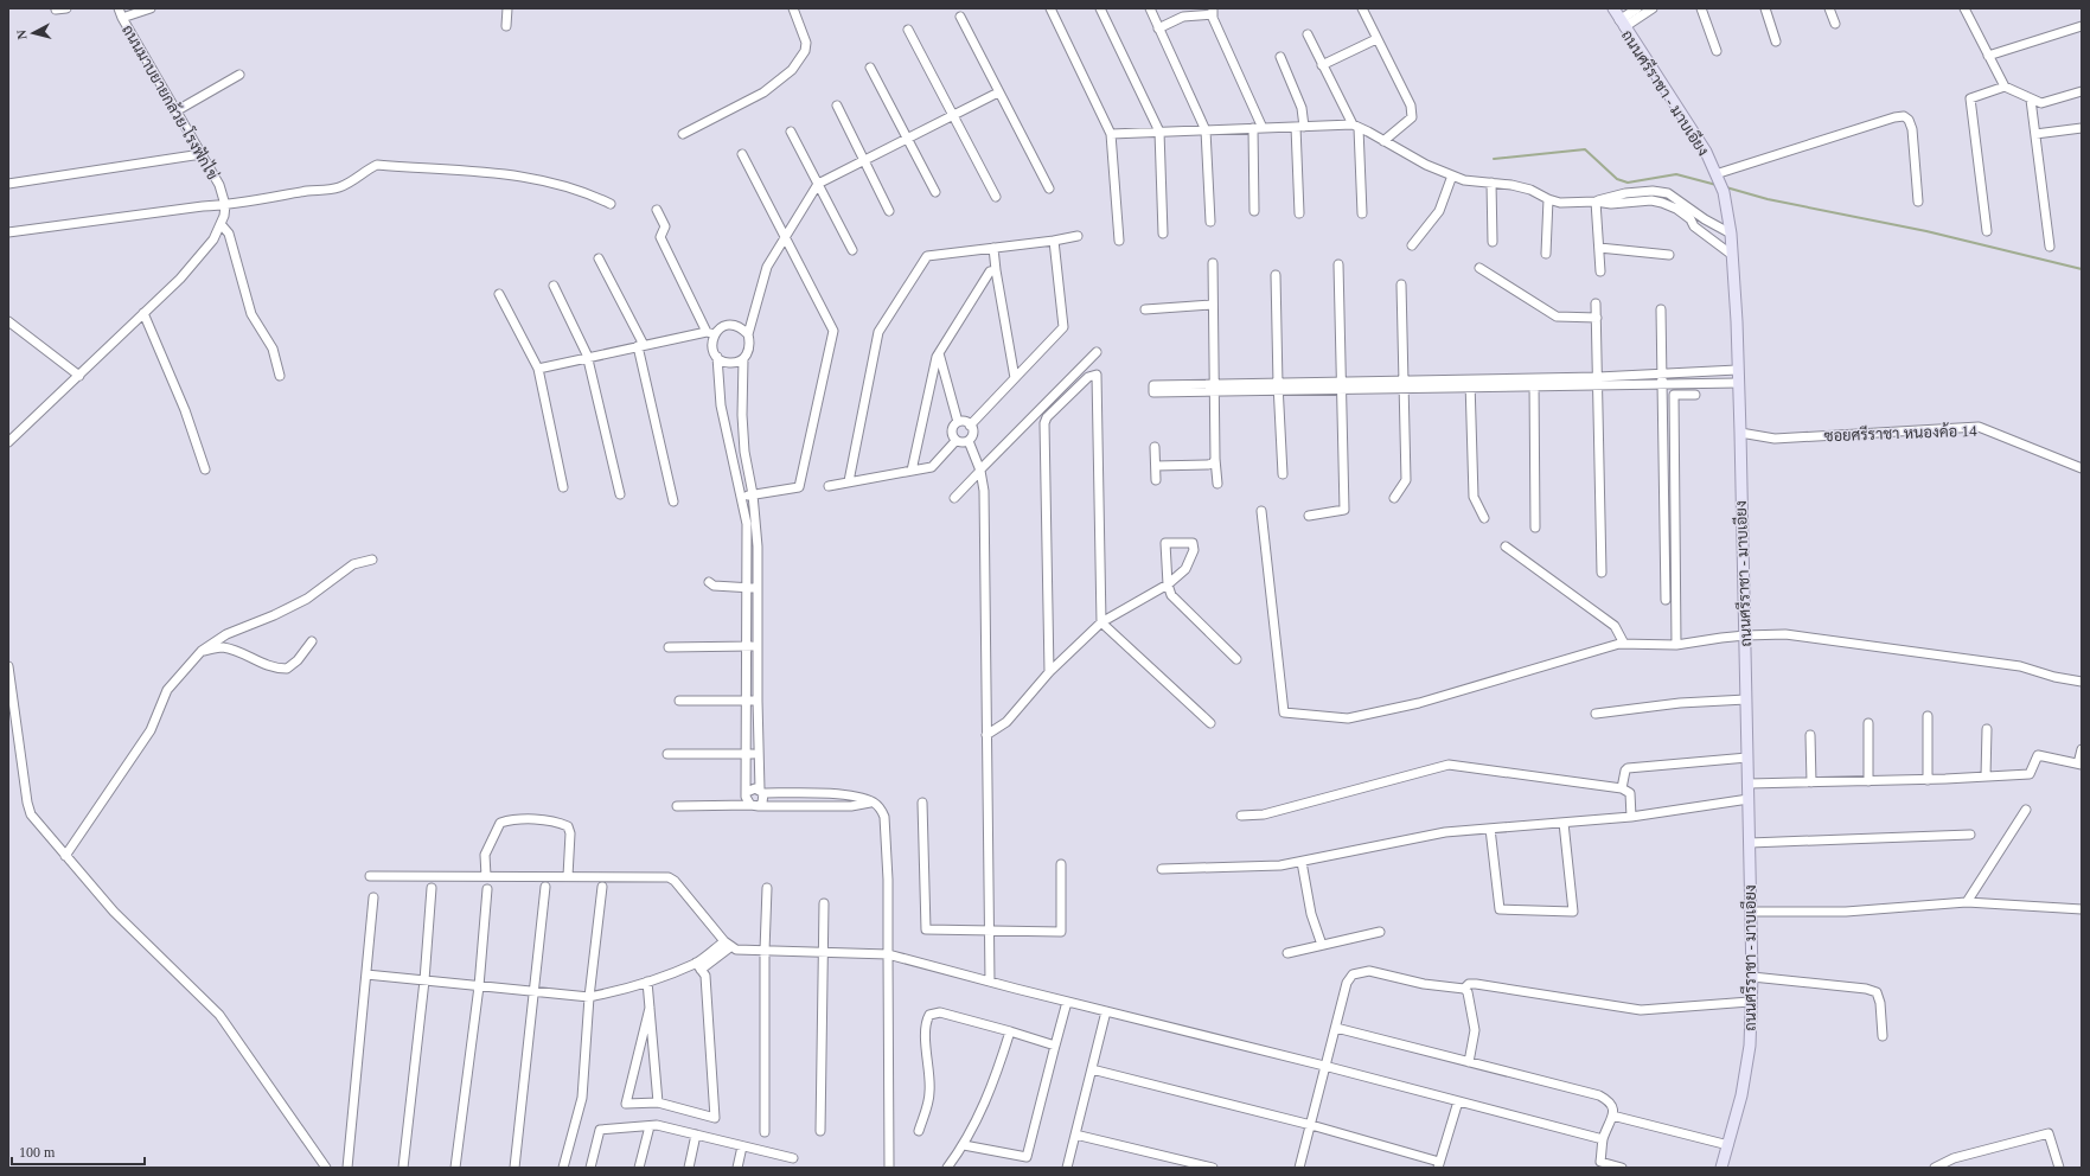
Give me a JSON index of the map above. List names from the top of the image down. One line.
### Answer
{"streets":{"main road":["ถนนศรีราชา - มาบเอียง"],"street":["ถนนมาบยายกล้วย-โรงฟักไข่","ซอยศรีราชา หนองค้อ 14"]},"crossings":[["ถนนศรีราชา - มาบเอียง","ซอยศรีราชา หนองค้อ 14"]],"scale_bar":"100 m","north":"left"}
